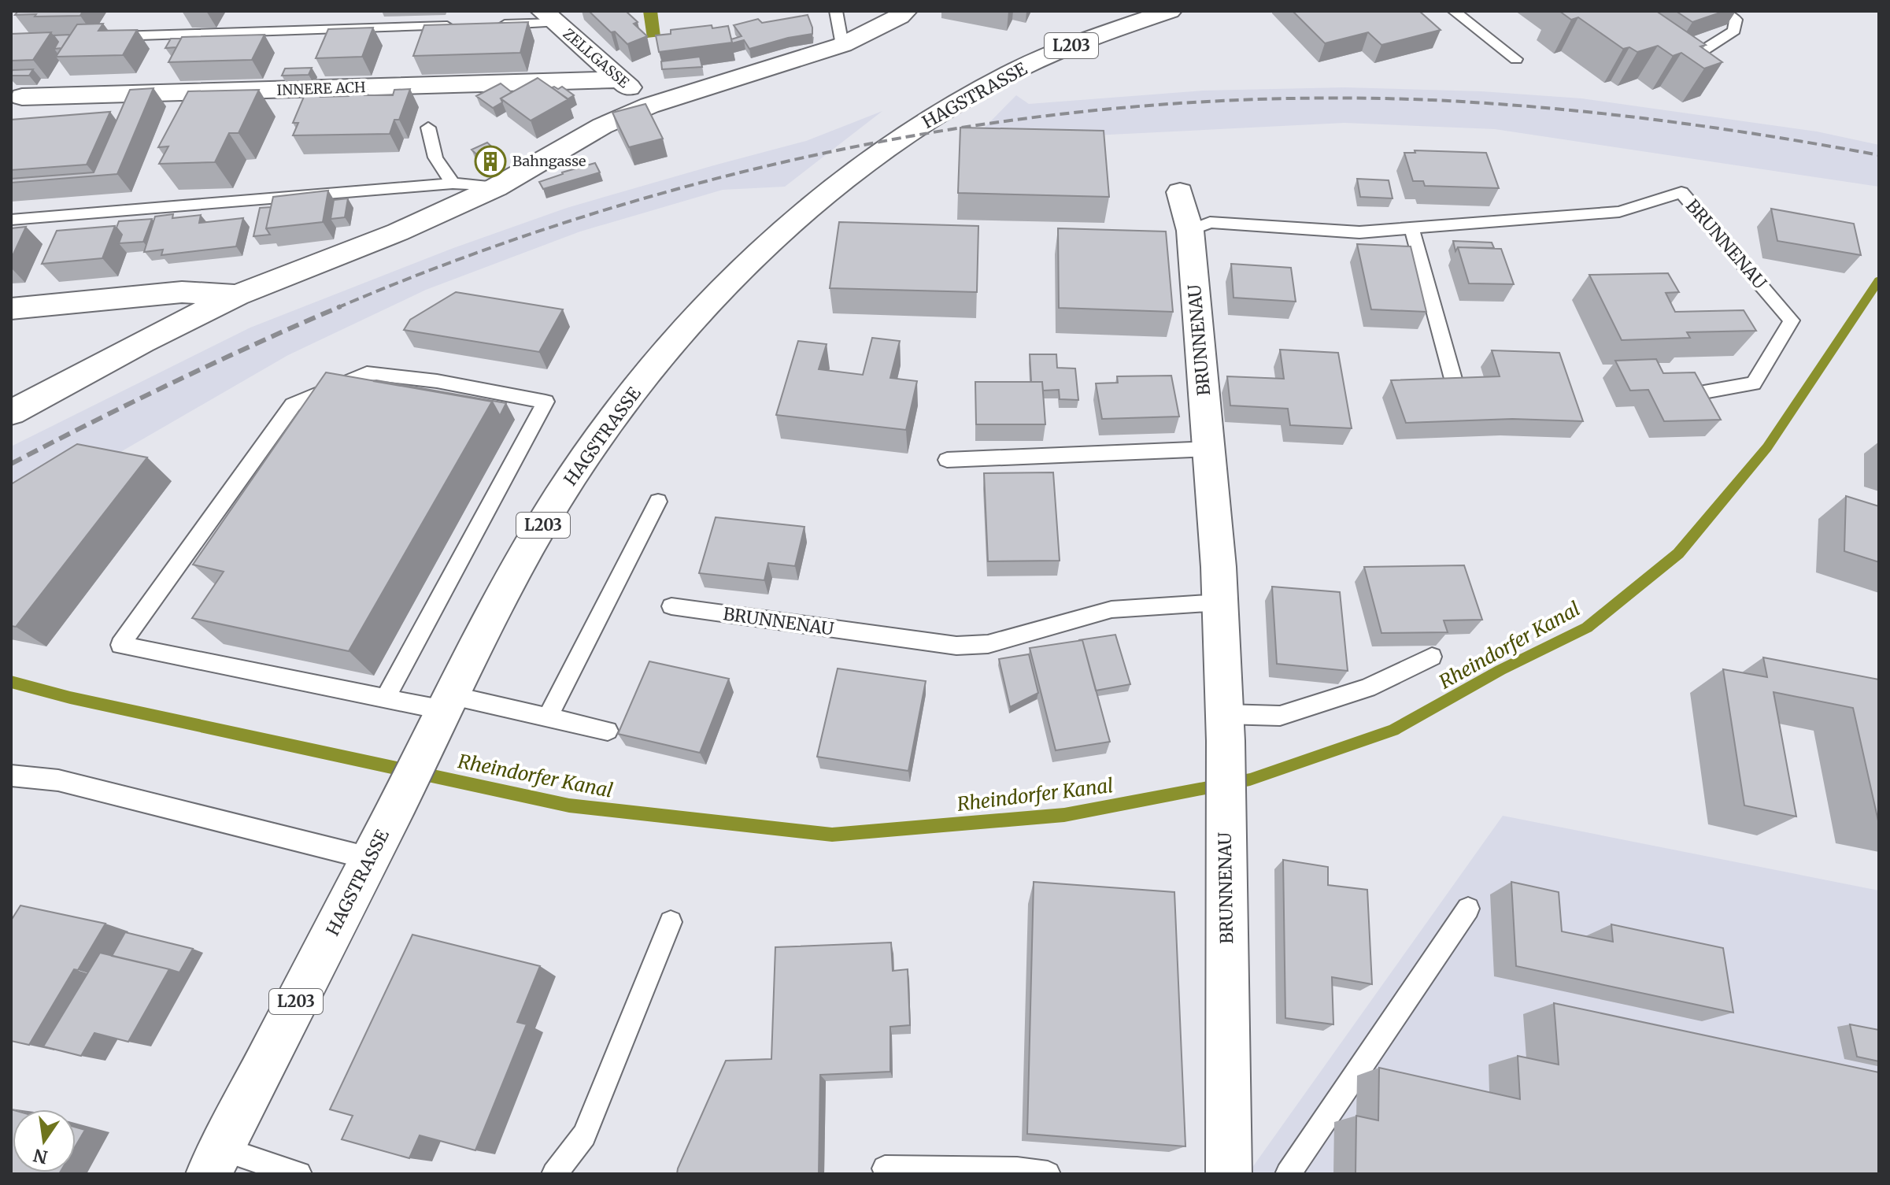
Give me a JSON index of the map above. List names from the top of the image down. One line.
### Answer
{"streets":{"street":["L203","ZELLGASSE","INNERE ACH","HAGSTRASSE","BRUNNENAU"]},"crossings":[["ZELLGASSE","INNERE ACH"]],"water":["Rheindorfer Kanal"],"places":{"building":["Bahngasse"]},"north":"bottom"}
